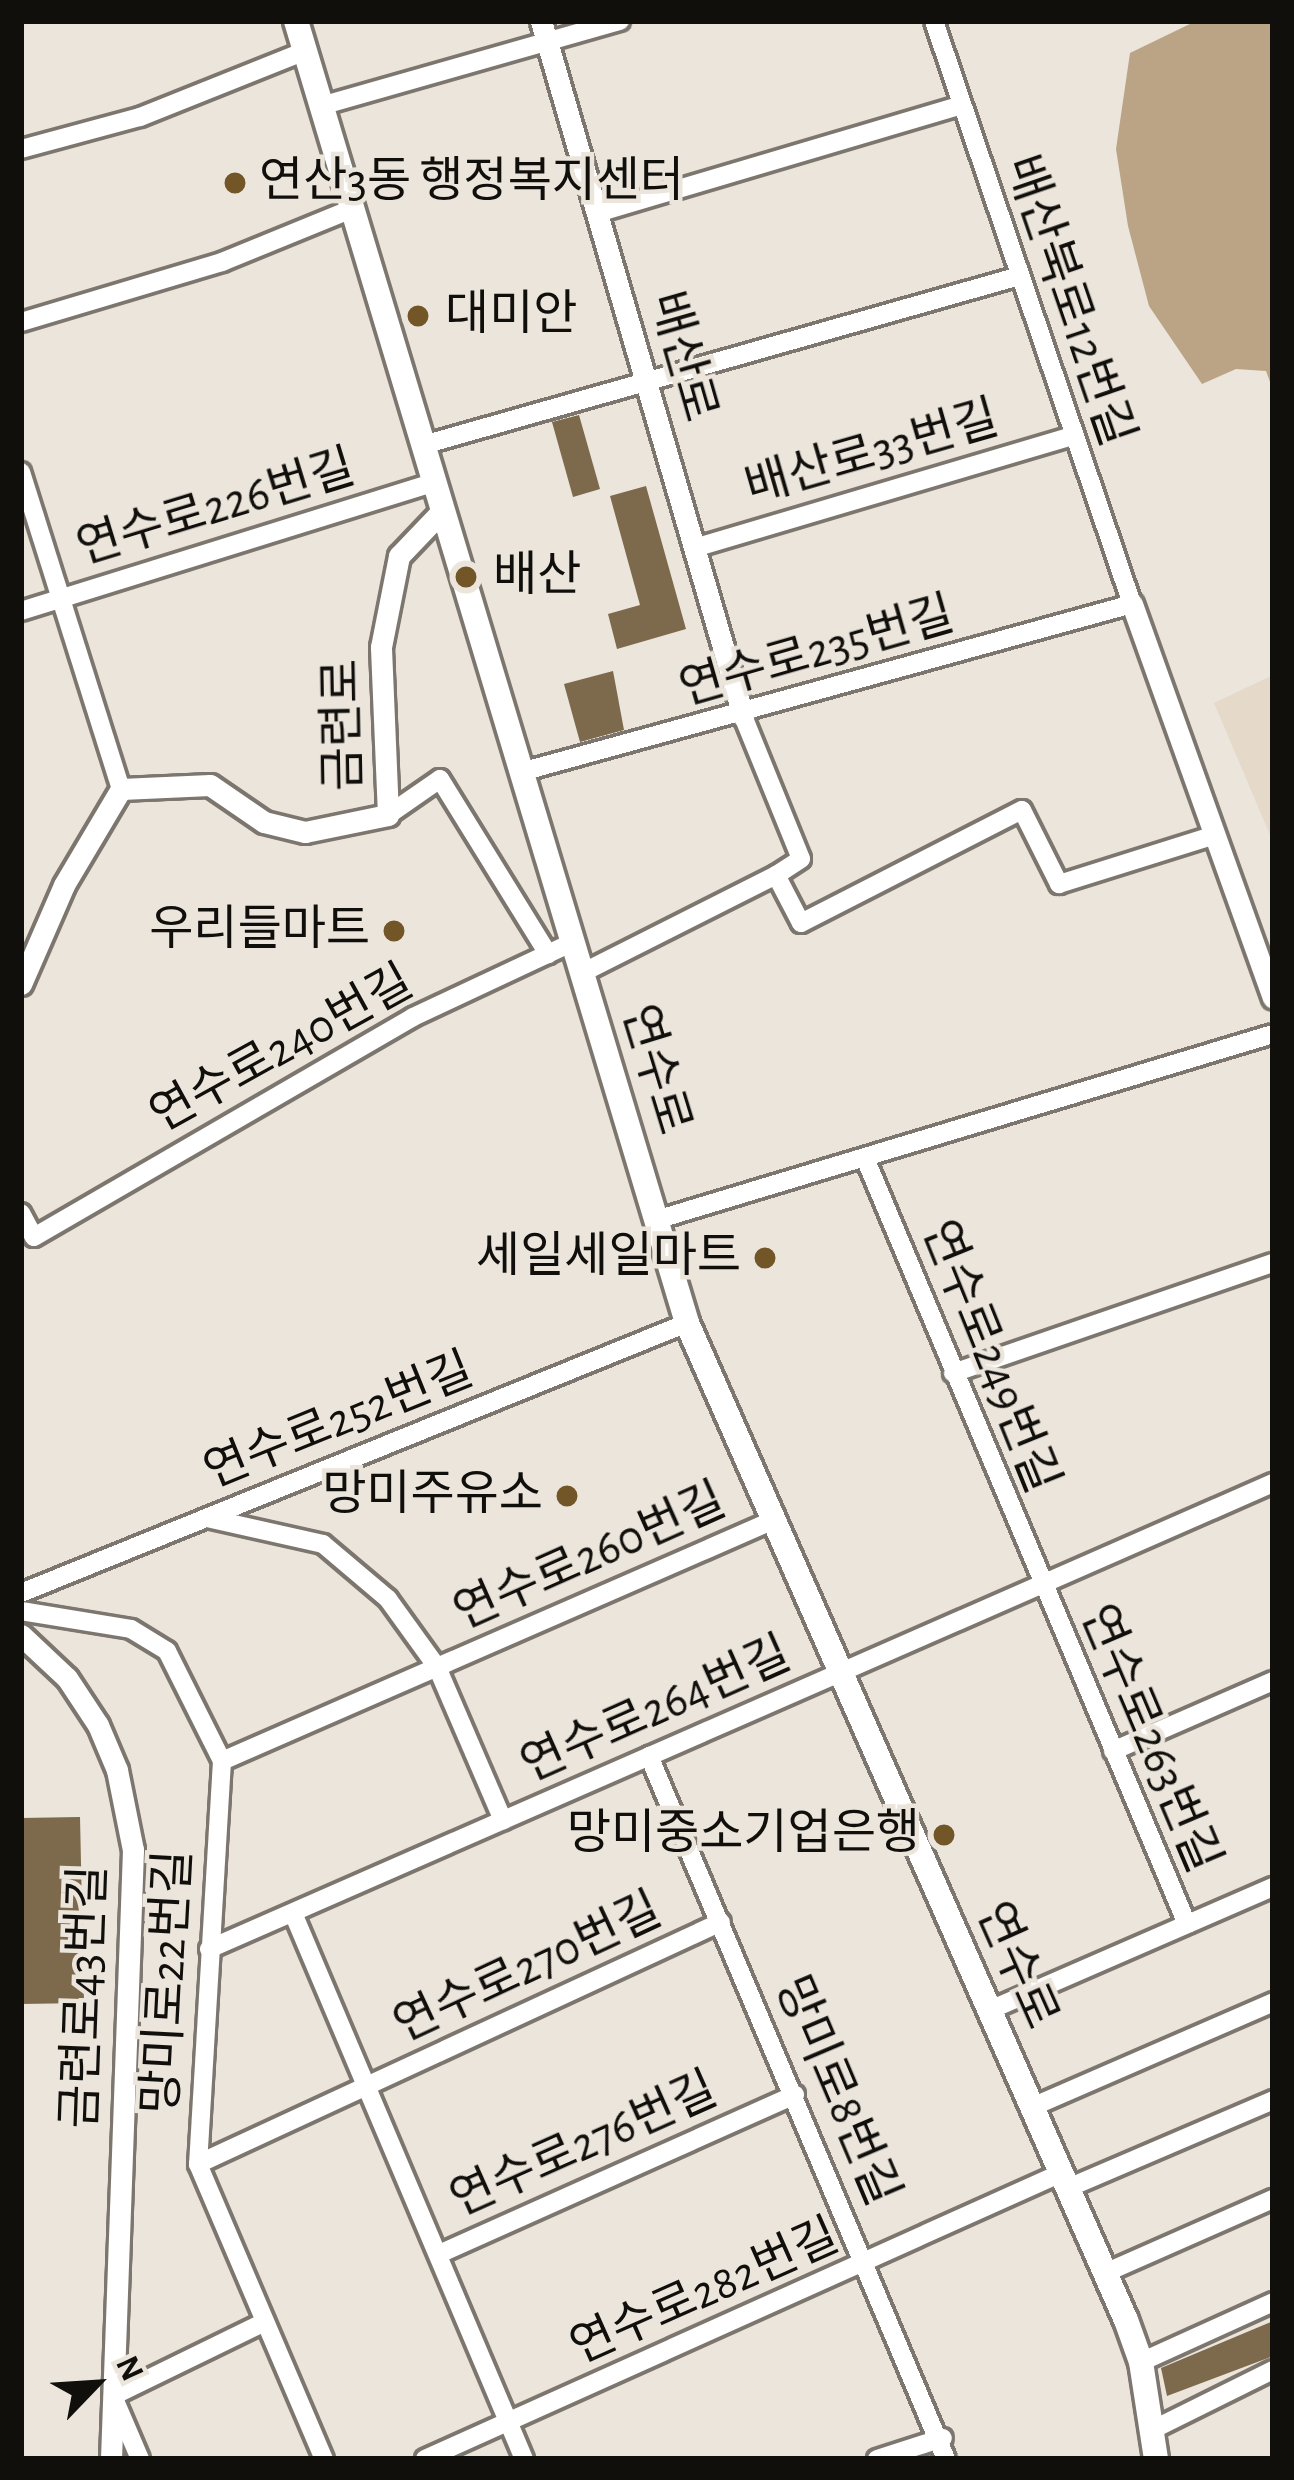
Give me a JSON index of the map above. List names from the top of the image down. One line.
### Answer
{"streets":{"main road":["연수로"],"street":["배산북로12번길","배산로","배산로33번길","연수로226번길","연수로235번길","금련로","연수로240번길","연수로249번길","연수로252번길","연수로260번길","연수로264번길","연수로263번길","연수로270번길","망미로22번길","금련로43번길","망미로8번길","연수로276번길","연수로282번길"]},"crossings":[["배산북로12번길","배산로33번길"],["배산북로12번길","연수로235번길"],["배산로","배산로33번길"],["배산로","연수로235번길"],["연수로226번길","연수로"],["연수로235번길","연수로"],["금련로","연수로"],["연수로240번길","연수로"],["연수로","연수로252번길"],["연수로","연수로260번길"],["연수로","연수로264번길"],["연수로","연수로263번길"],["연수로","연수로282번길"],["연수로249번길","연수로263번길"],["연수로252번길","연수로260번길"],["연수로260번길","연수로264번길"],["연수로260번길","망미로22번길"],["연수로264번길","연수로263번길"],["연수로264번길","연수로270번길"],["연수로264번길","망미로22번길"],["연수로264번길","망미로8번길"],["연수로270번길","망미로22번길"],["연수로270번길","망미로8번길"],["연수로270번길","연수로276번길"],["망미로8번길","연수로276번길"],["망미로8번길","연수로282번길"]],"places":["연산3동 행정복지센터","대미안","배산","우리들마트","세일세일마트","망미주유소","망미중소기업은행"],"north":"top right"}
